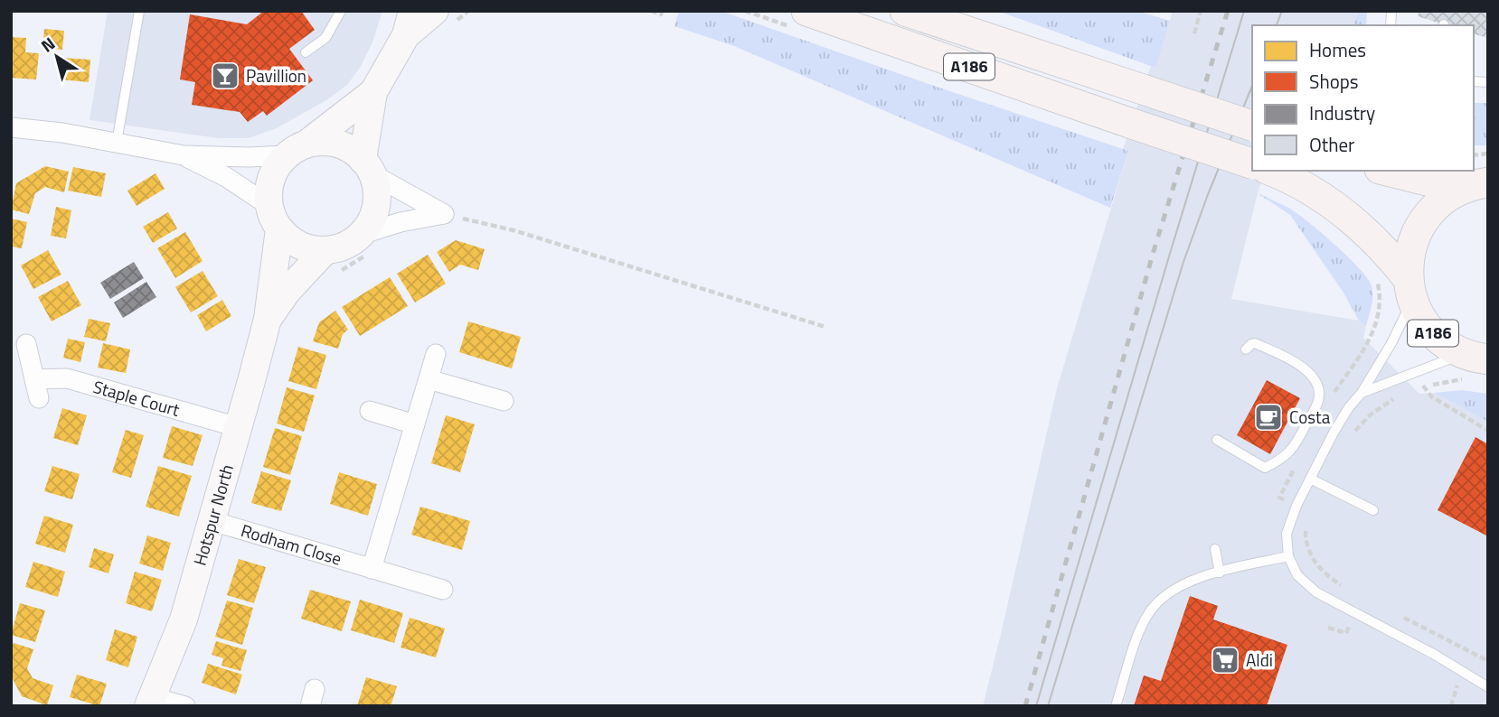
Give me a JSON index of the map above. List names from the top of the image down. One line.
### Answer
{"streets":{"main road":["A186"],"street":["Staple Court","Hotspur North","Rodham Close"]},"crossings":[["Staple Court","Hotspur North"],["Hotspur North","Rodham Close"]],"places":{"bar":["Pavillion"],"cafe":["Costa"],"supermarket":["Aldi"]},"legend":["Homes","Shops","Industry","Other"],"north":"top left"}
